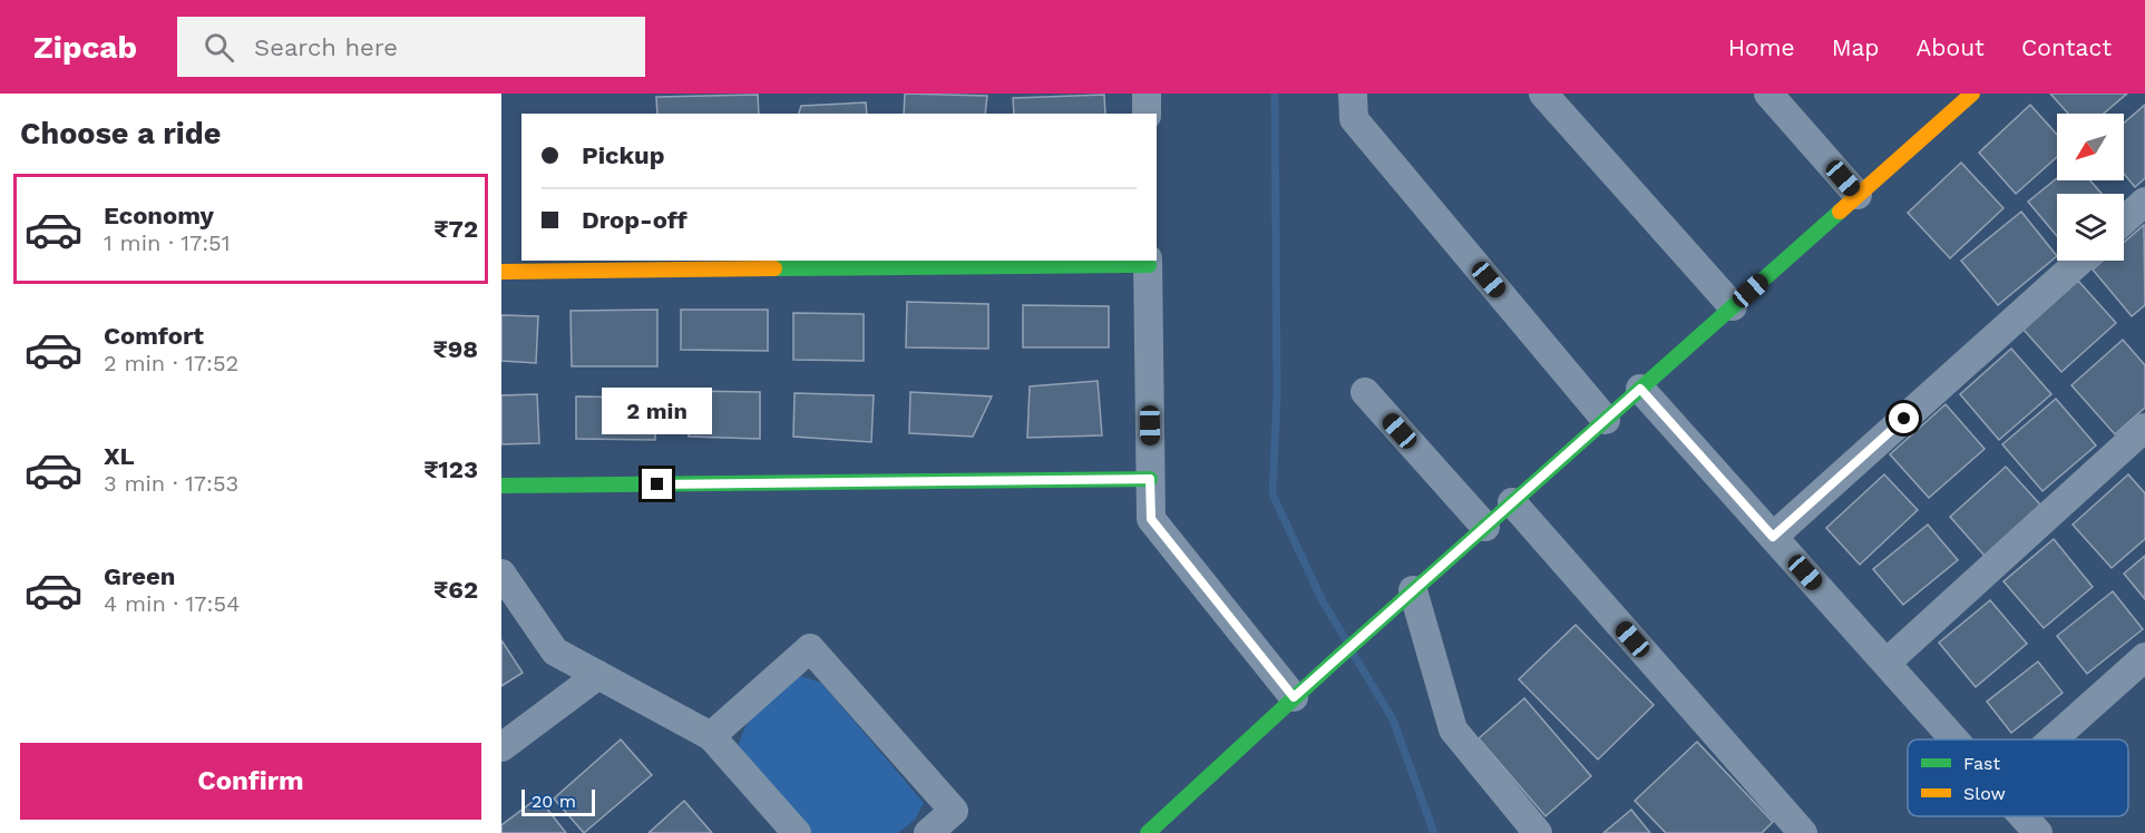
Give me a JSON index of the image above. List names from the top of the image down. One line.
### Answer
{"legend":["Fast","Slow"],"scale_bar":"20 m","north":"bottom left","page":{"header":"Zipcab","search":"Search here","nav":["Home","Map","About","Contact"],"heading":"Choose a ride","banner":["Pickup","Drop-off"],"list":[{"name":"Economy","note":"1 min · 17:51","value":"₹72"},{"name":"Comfort","note":"2 min · 17:52","value":"₹98"},{"name":"XL","note":"3 min · 17:53","value":"₹123"},{"name":"Green","note":"4 min · 17:54","value":"₹62"}],"bubble":"2 min","buttons":"Confirm","scale":"20 m"}}
